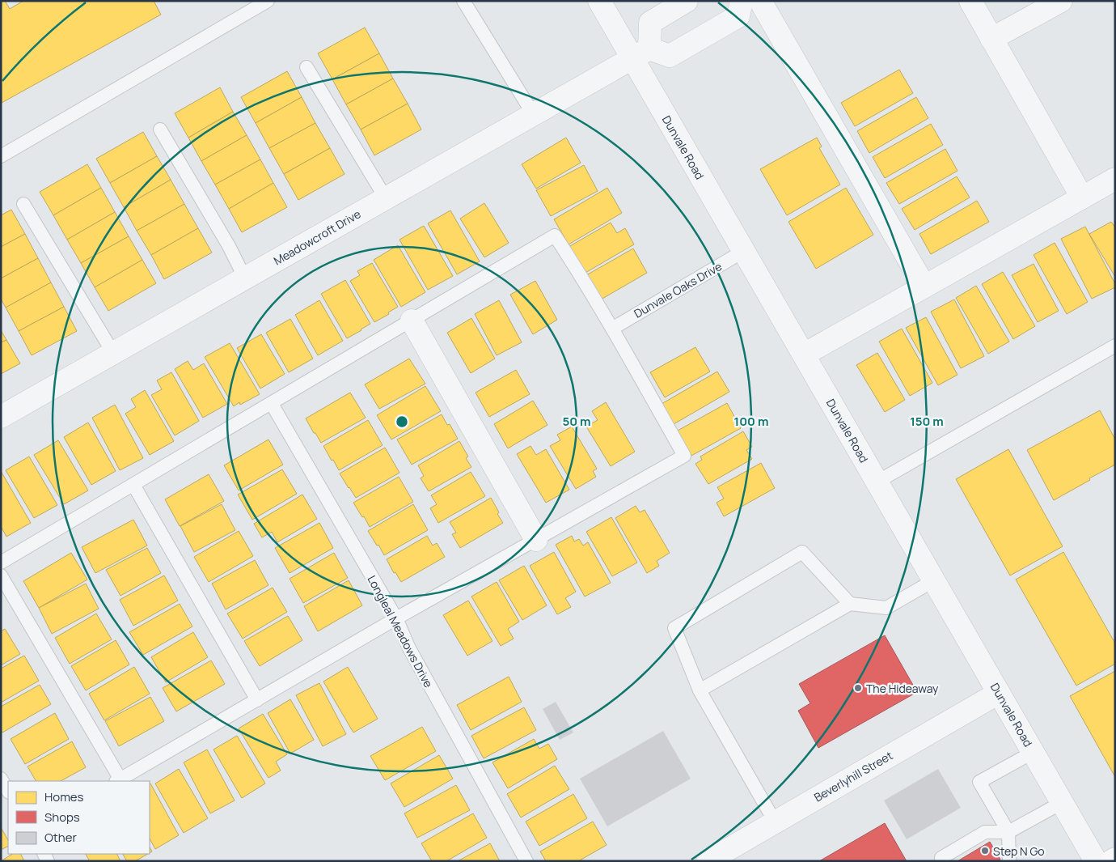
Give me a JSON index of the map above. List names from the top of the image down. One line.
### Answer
{"streets":{"street":["Dunvale Road","Meadowcroft Drive","Beverlyhill Street"],"lane":["Dunvale Oaks Drive","Longleal Meadows Drive"]},"crossings":[["Dunvale Road","Meadowcroft Drive"],["Dunvale Road","Dunvale Oaks Drive"],["Dunvale Road","Beverlyhill Street"]],"places":["The Hideaway","Step N Go"],"legend":["Homes","Shops","Other"],"rings":["50 m","100 m","150 m"]}
